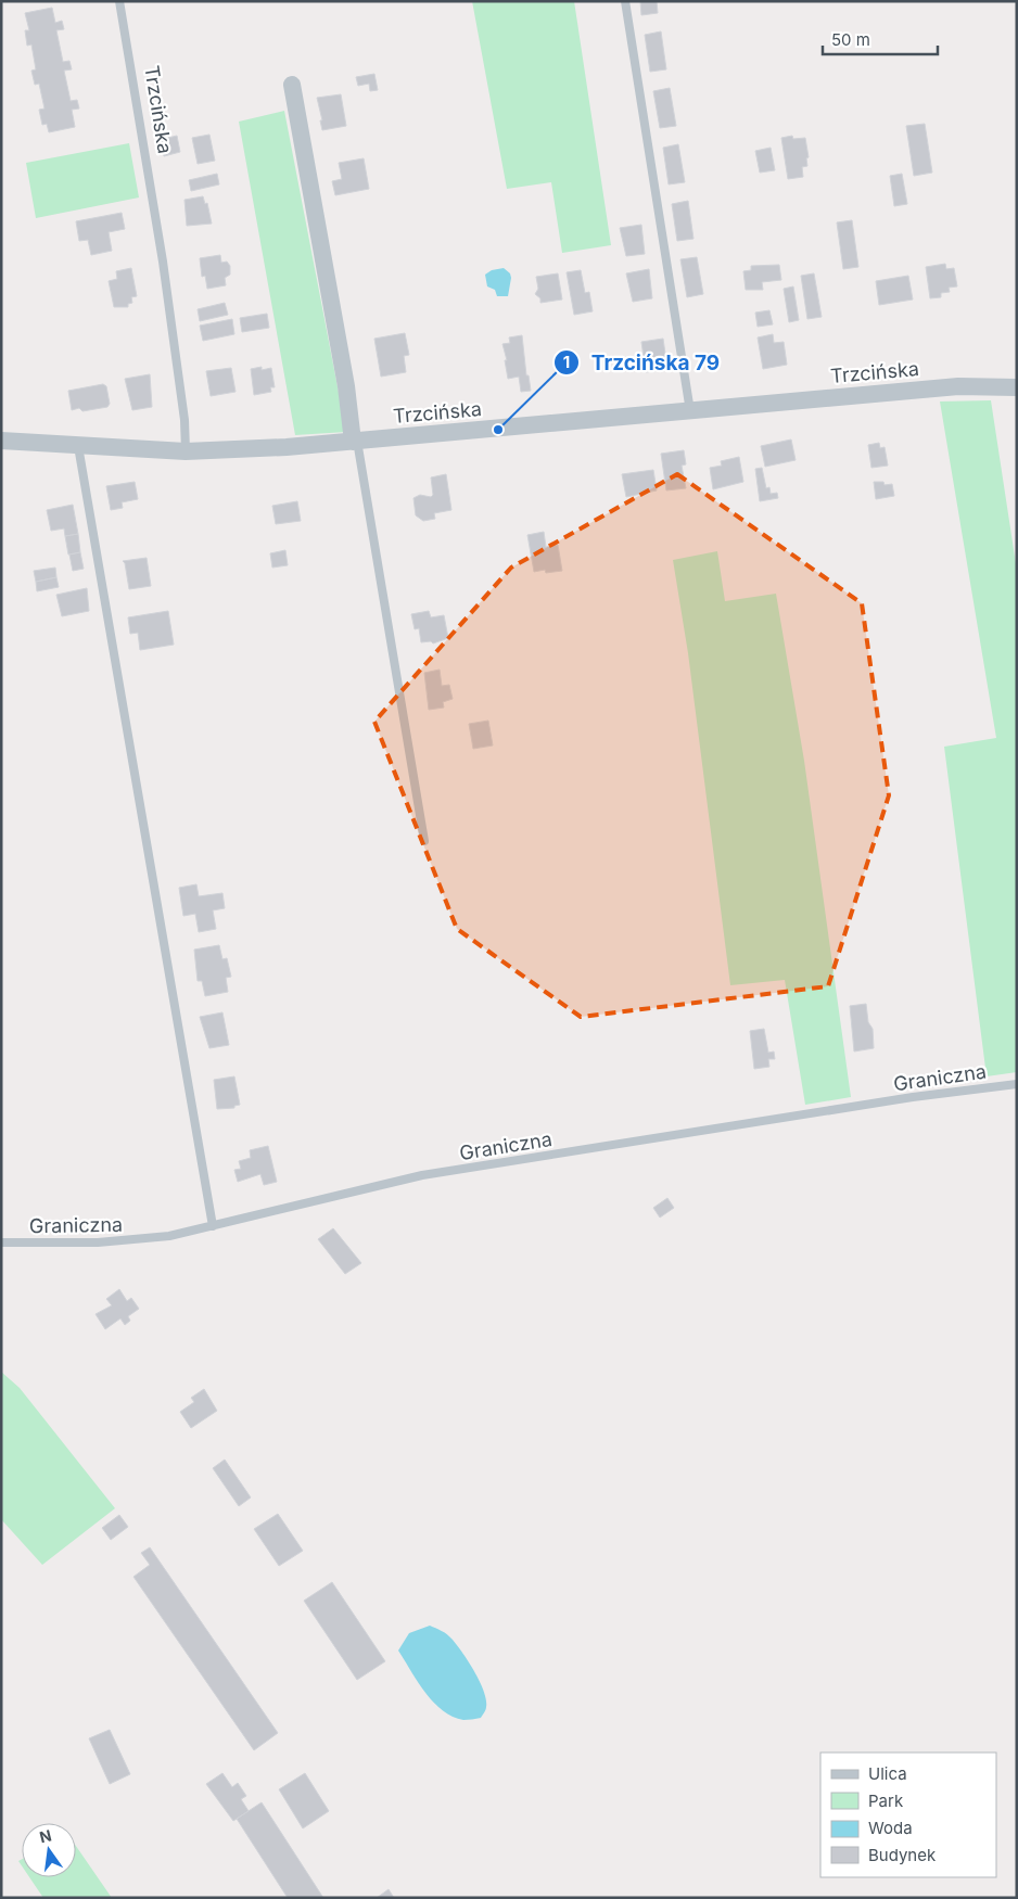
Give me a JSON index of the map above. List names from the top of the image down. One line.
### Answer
{"streets":{"street":["Trzcińska"],"lane":["Graniczna"]},"places":["Trzcińska 79"],"legend":["Ulica","Park","Woda","Budynek"],"scale_bar":"50 m","north":"top"}
